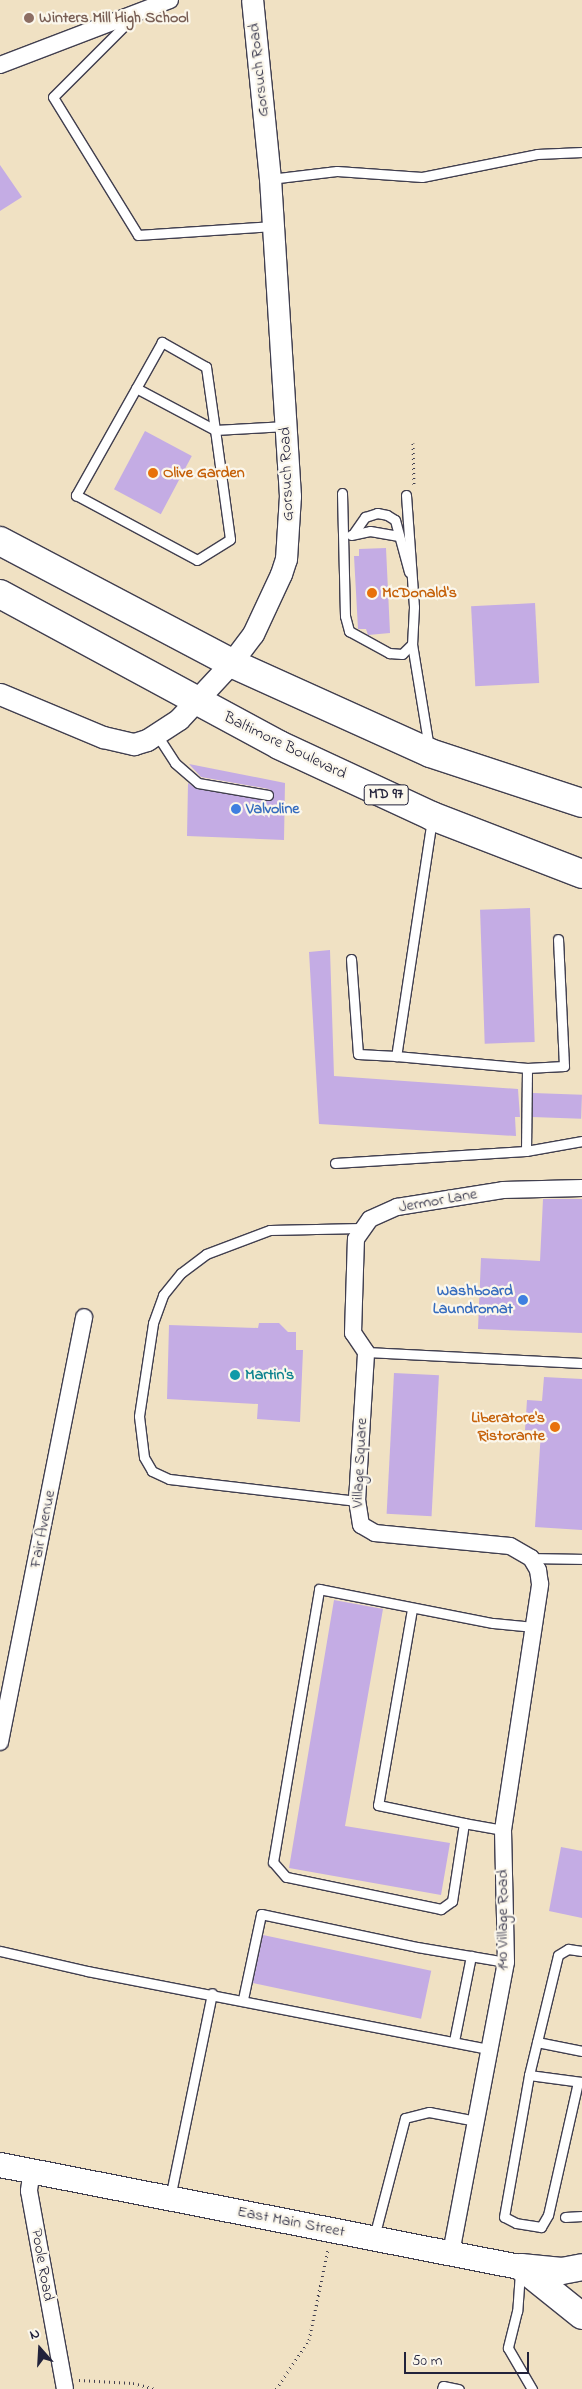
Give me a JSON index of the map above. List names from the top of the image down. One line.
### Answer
{"streets":{"highway":["Baltimore Boulevard","MD 97"],"main road":["East Main Street"],"street":["Gorsuch Road","Jermor Lane","Village Square","Fair Avenue","140 Village Road","Poole Road"]},"crossings":[["Gorsuch Road","Baltimore Boulevard"],["Village Square","140 Village Road"],["140 Village Road","East Main Street"],["East Main Street","Poole Road"]],"places":["Winters Mill High School","Olive Garden","McDonald's","Valvoline","Washboard Laundromat","Martin's","Liberatore's Ristorante"],"scale_bar":"50 m","north":"top"}
